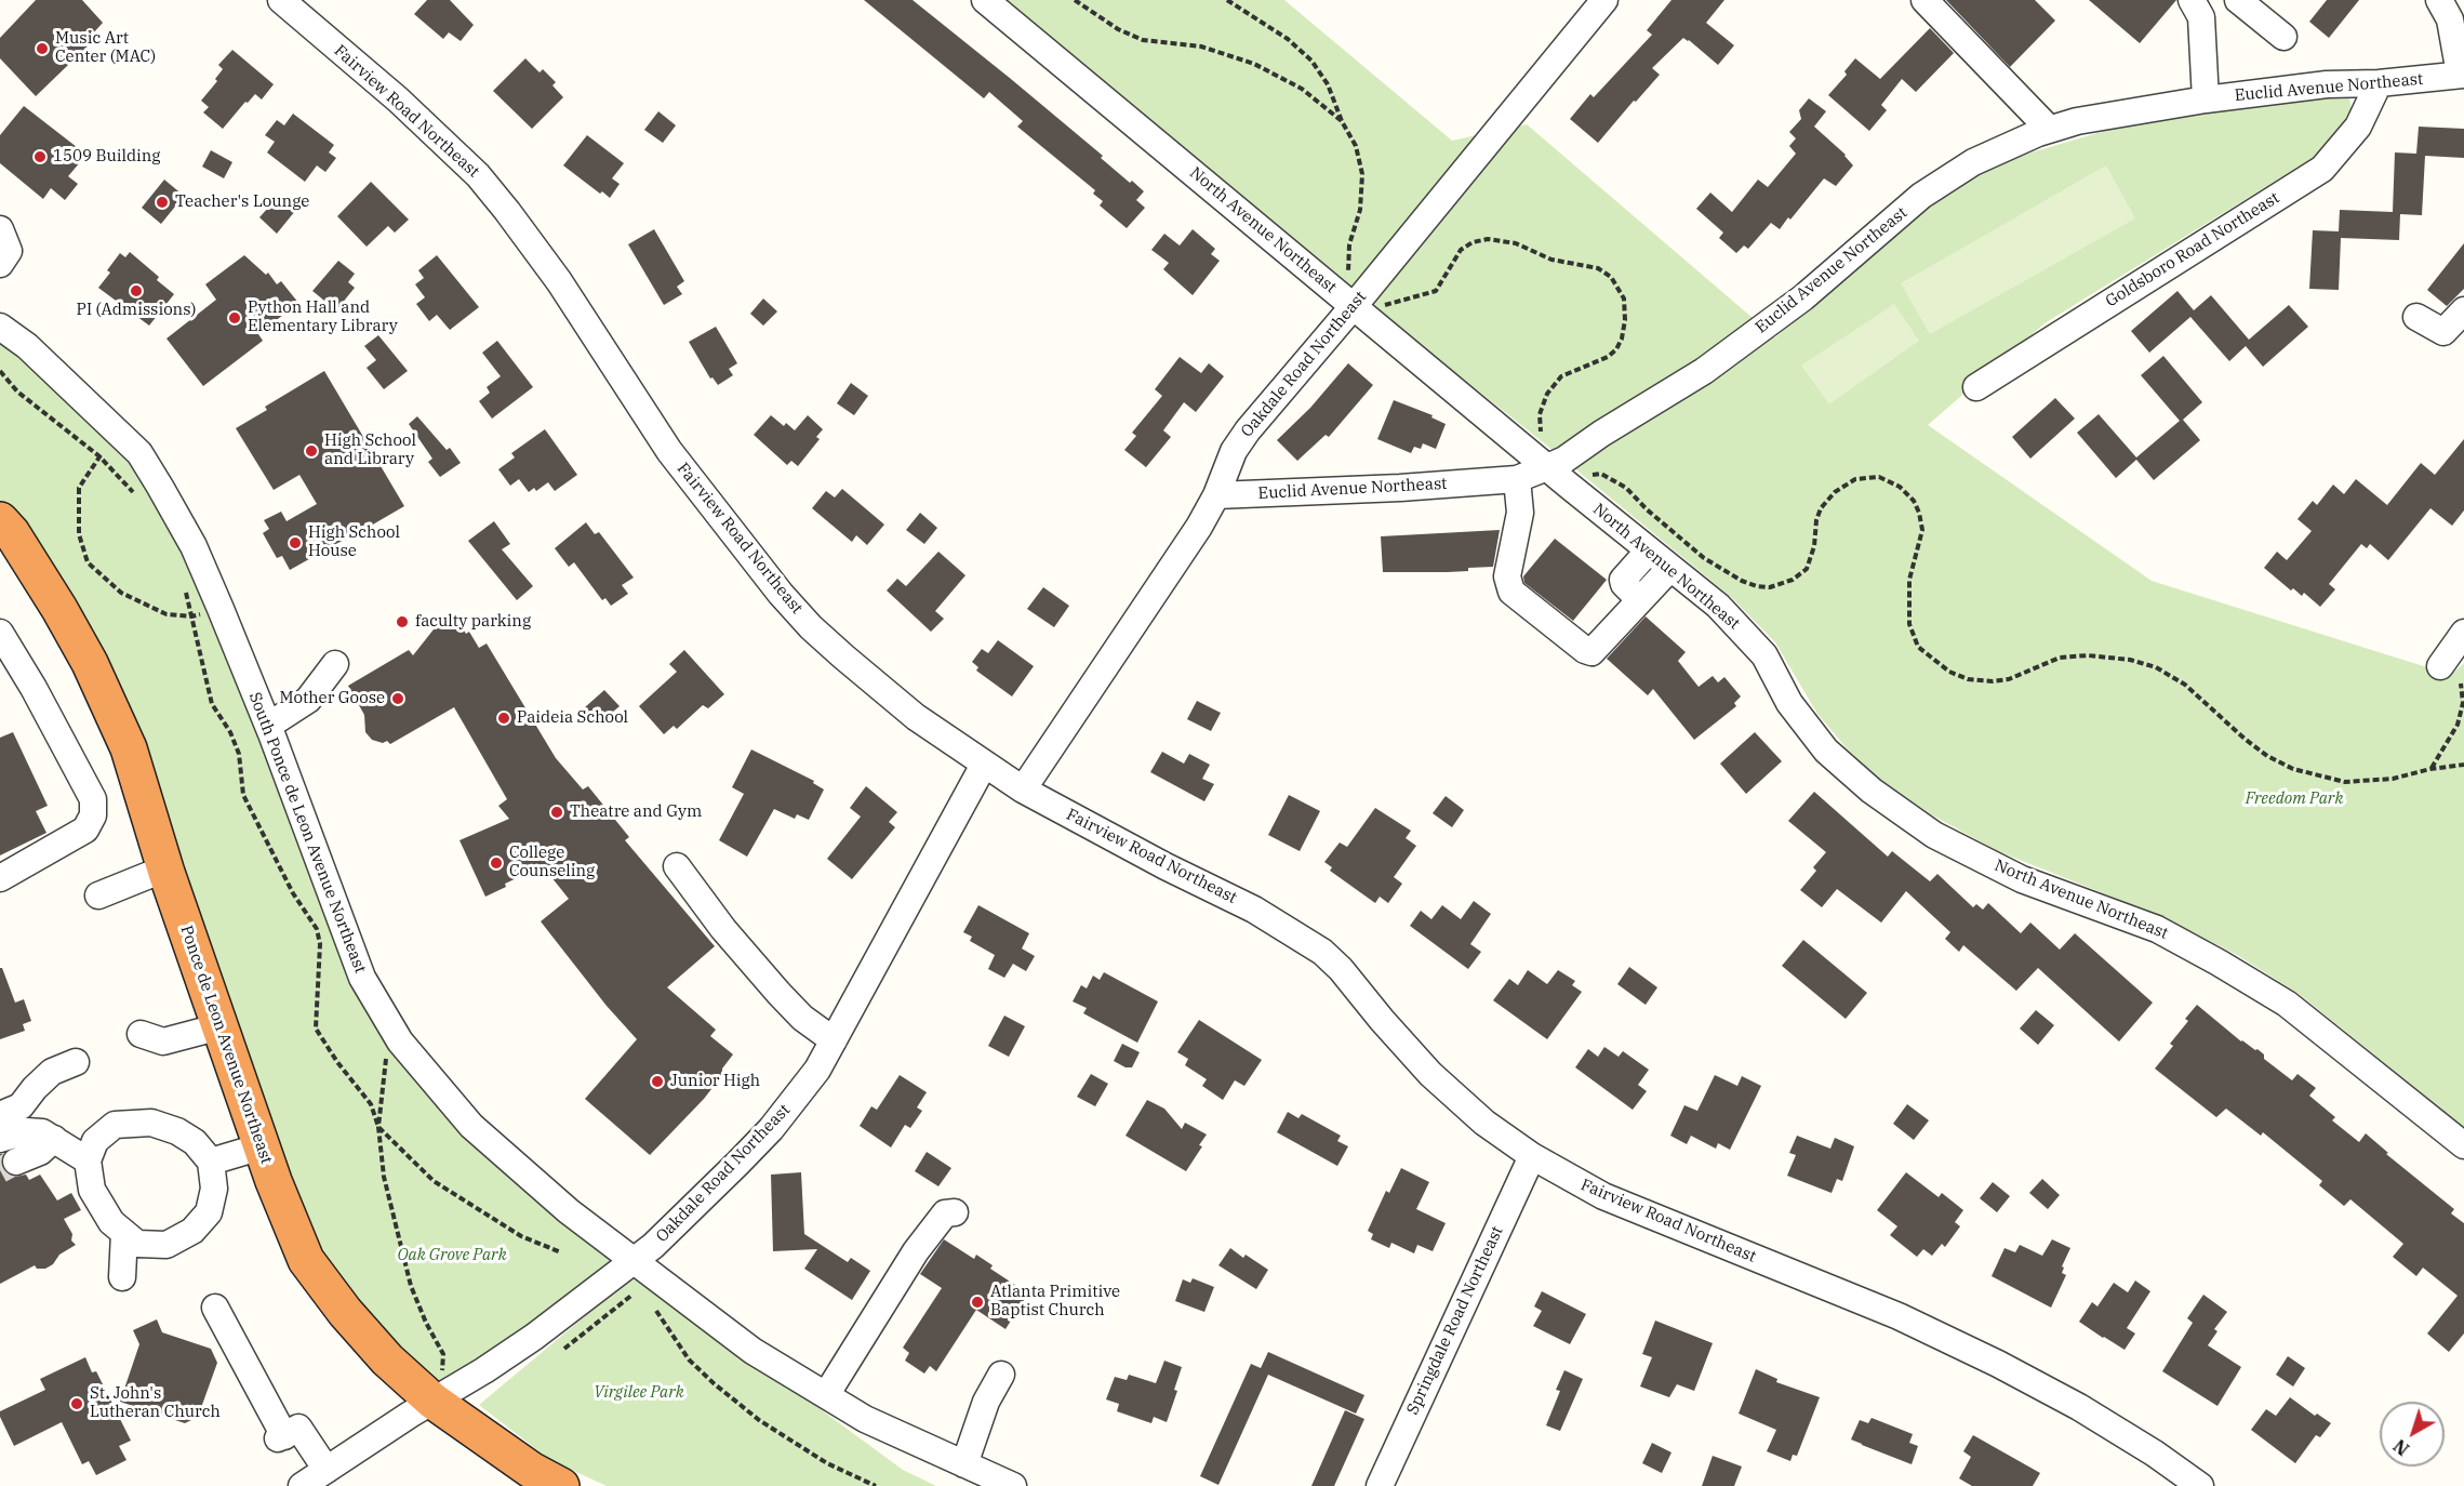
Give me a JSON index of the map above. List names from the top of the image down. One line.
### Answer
{"streets":{"highway":["Ponce de Leon Avenue Northeast"],"street":["Euclid Avenue Northeast","Fairview Road Northeast","North Avenue Northeast","Goldsboro Road Northeast","Oakdale Road Northeast","South Ponce de Leon Avenue Northeast","Springdale Road Northeast"]},"crossings":[["Euclid Avenue Northeast","North Avenue Northeast"],["Euclid Avenue Northeast","Goldsboro Road Northeast"],["Euclid Avenue Northeast","Oakdale Road Northeast"],["Fairview Road Northeast","Oakdale Road Northeast"],["Fairview Road Northeast","Springdale Road Northeast"],["North Avenue Northeast","Oakdale Road Northeast"],["Oakdale Road Northeast","South Ponce de Leon Avenue Northeast"],["Oakdale Road Northeast","Ponce de Leon Avenue Northeast"]],"parks":["Freedom Park","Oak Grove Park","Virgilee Park"],"places":["Music Art Center (MAC)","1509 Building","Teacher's Lounge","PI (Admissions)","Python Hall and Elementary Library","High School and Library","High School House","faculty parking","Mother Goose","Paideia School","Theatre and Gym","College Counseling","Junior High","Atlanta Primitive Baptist Church","St. John's Lutheran Church"],"north":"bottom left"}
